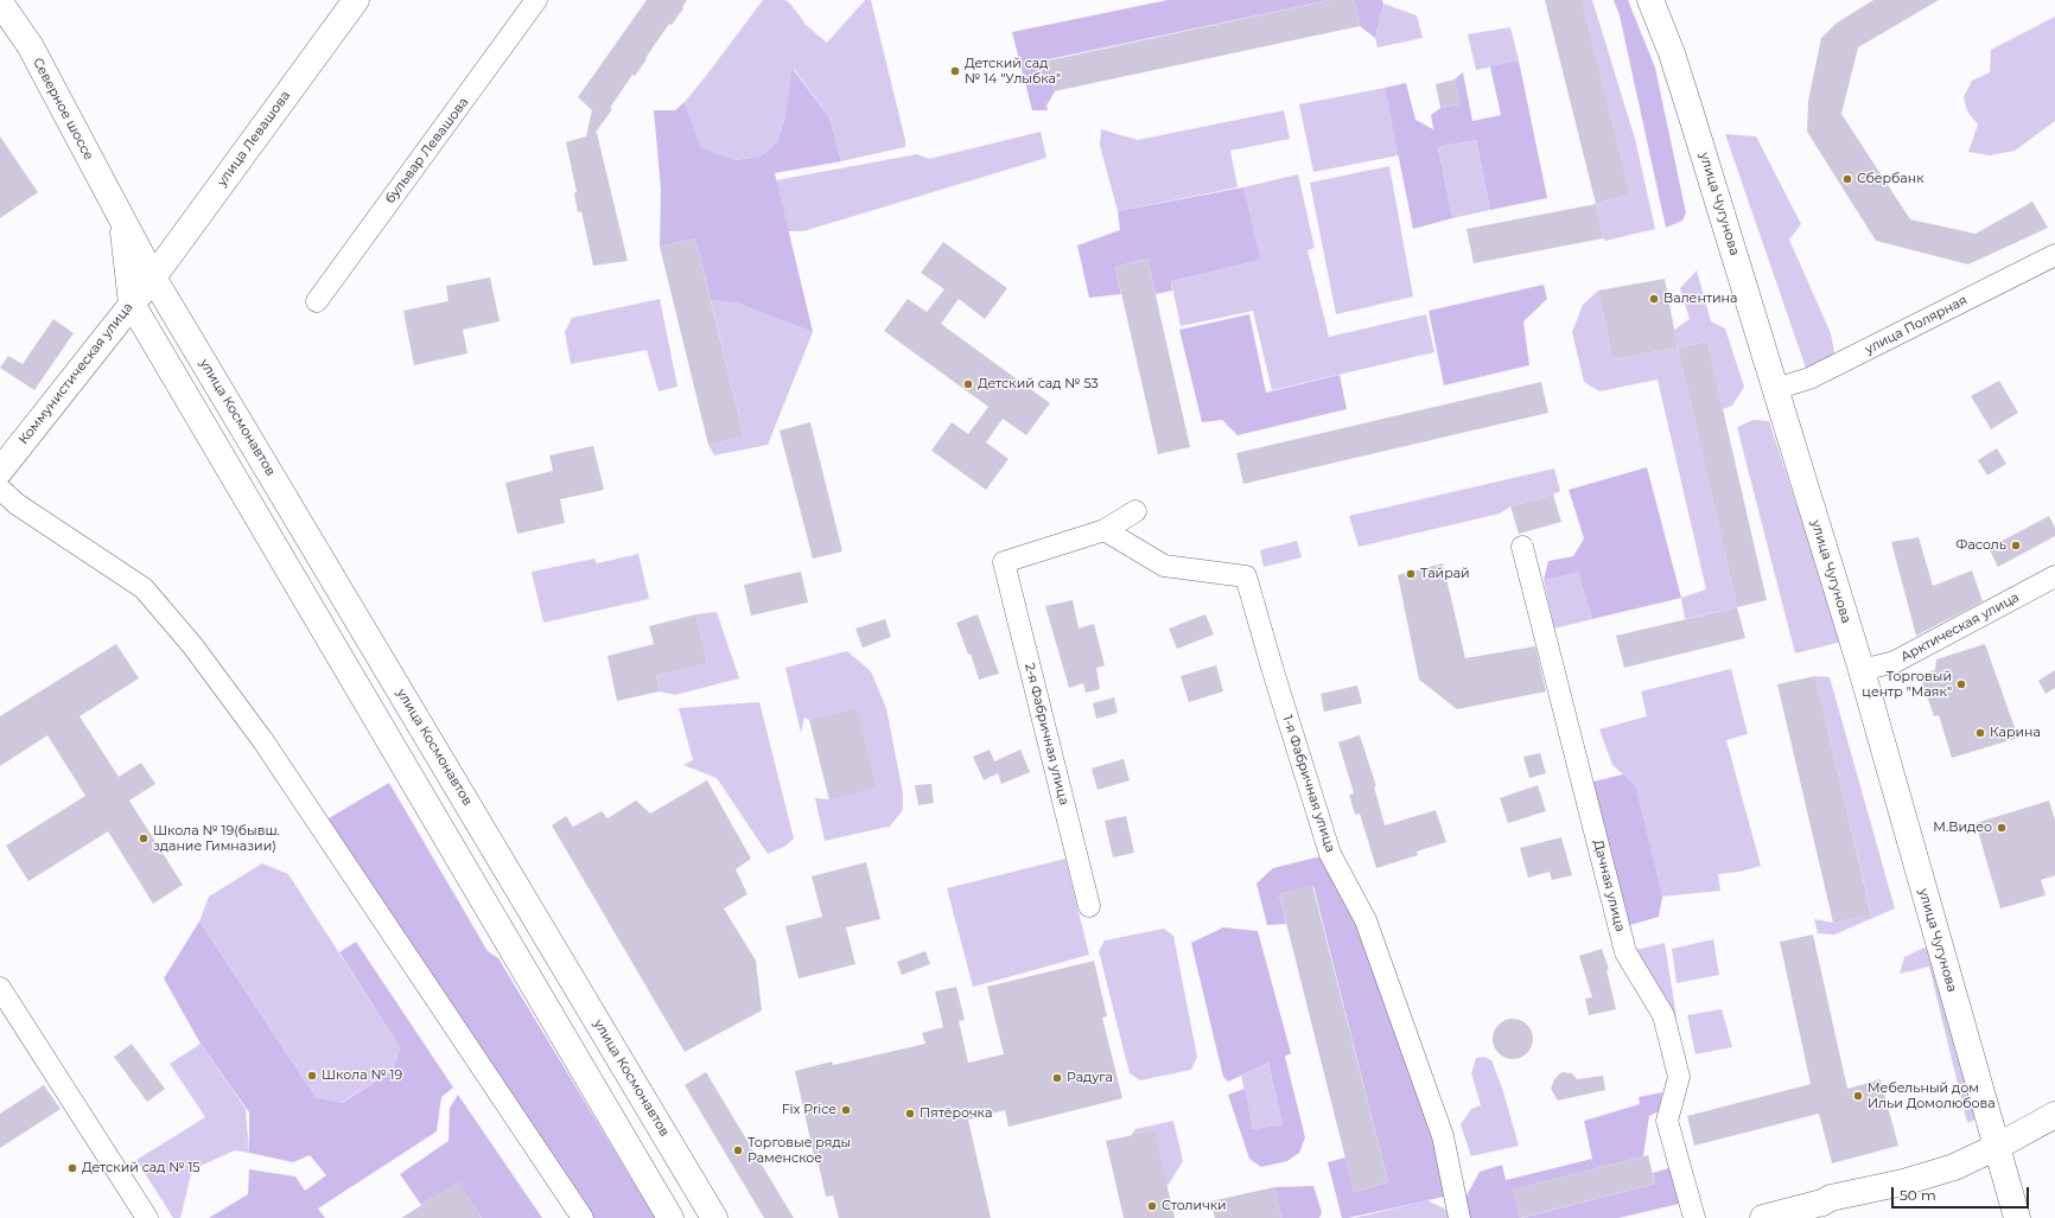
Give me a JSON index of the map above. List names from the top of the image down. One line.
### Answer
{"streets":{"main road":["Северное шоссе","улица Левашова","улица Чугунова","Коммунистическая улица","улица Космонавтов"],"street":["бульвар Левашова","улица Полярная","Арктическая улица","2-я Фабричная улица","1-я Фабричная улица","Дачная улица"]},"crossings":[["Северное шоссе","улица Левашова"],["Северное шоссе","Коммунистическая улица"],["Северное шоссе","улица Космонавтов"],["улица Левашова","Коммунистическая улица"],["улица Левашова","улица Космонавтов"],["улица Чугунова","улица Полярная"],["улица Чугунова","Арктическая улица"],["Коммунистическая улица","улица Космонавтов"],["2-я Фабричная улица","1-я Фабричная улица"]],"places":["Детский сад № 14 \"Улыбка\"","Сбербанк","Валентина","Детский сад № 53","Фасоль","Тайрай","Торговый центр \"Маяк\"","Карина","М.Видео","Школа № 19(бывш. здание Гимназии)","Школа № 19","Радуга","Мебельный дом Ильи Домолюбова","Fix Price","Пятёрочка","Торговые ряды Раменское","Детский сад № 15","Столички"],"scale_bar":"50 m"}
